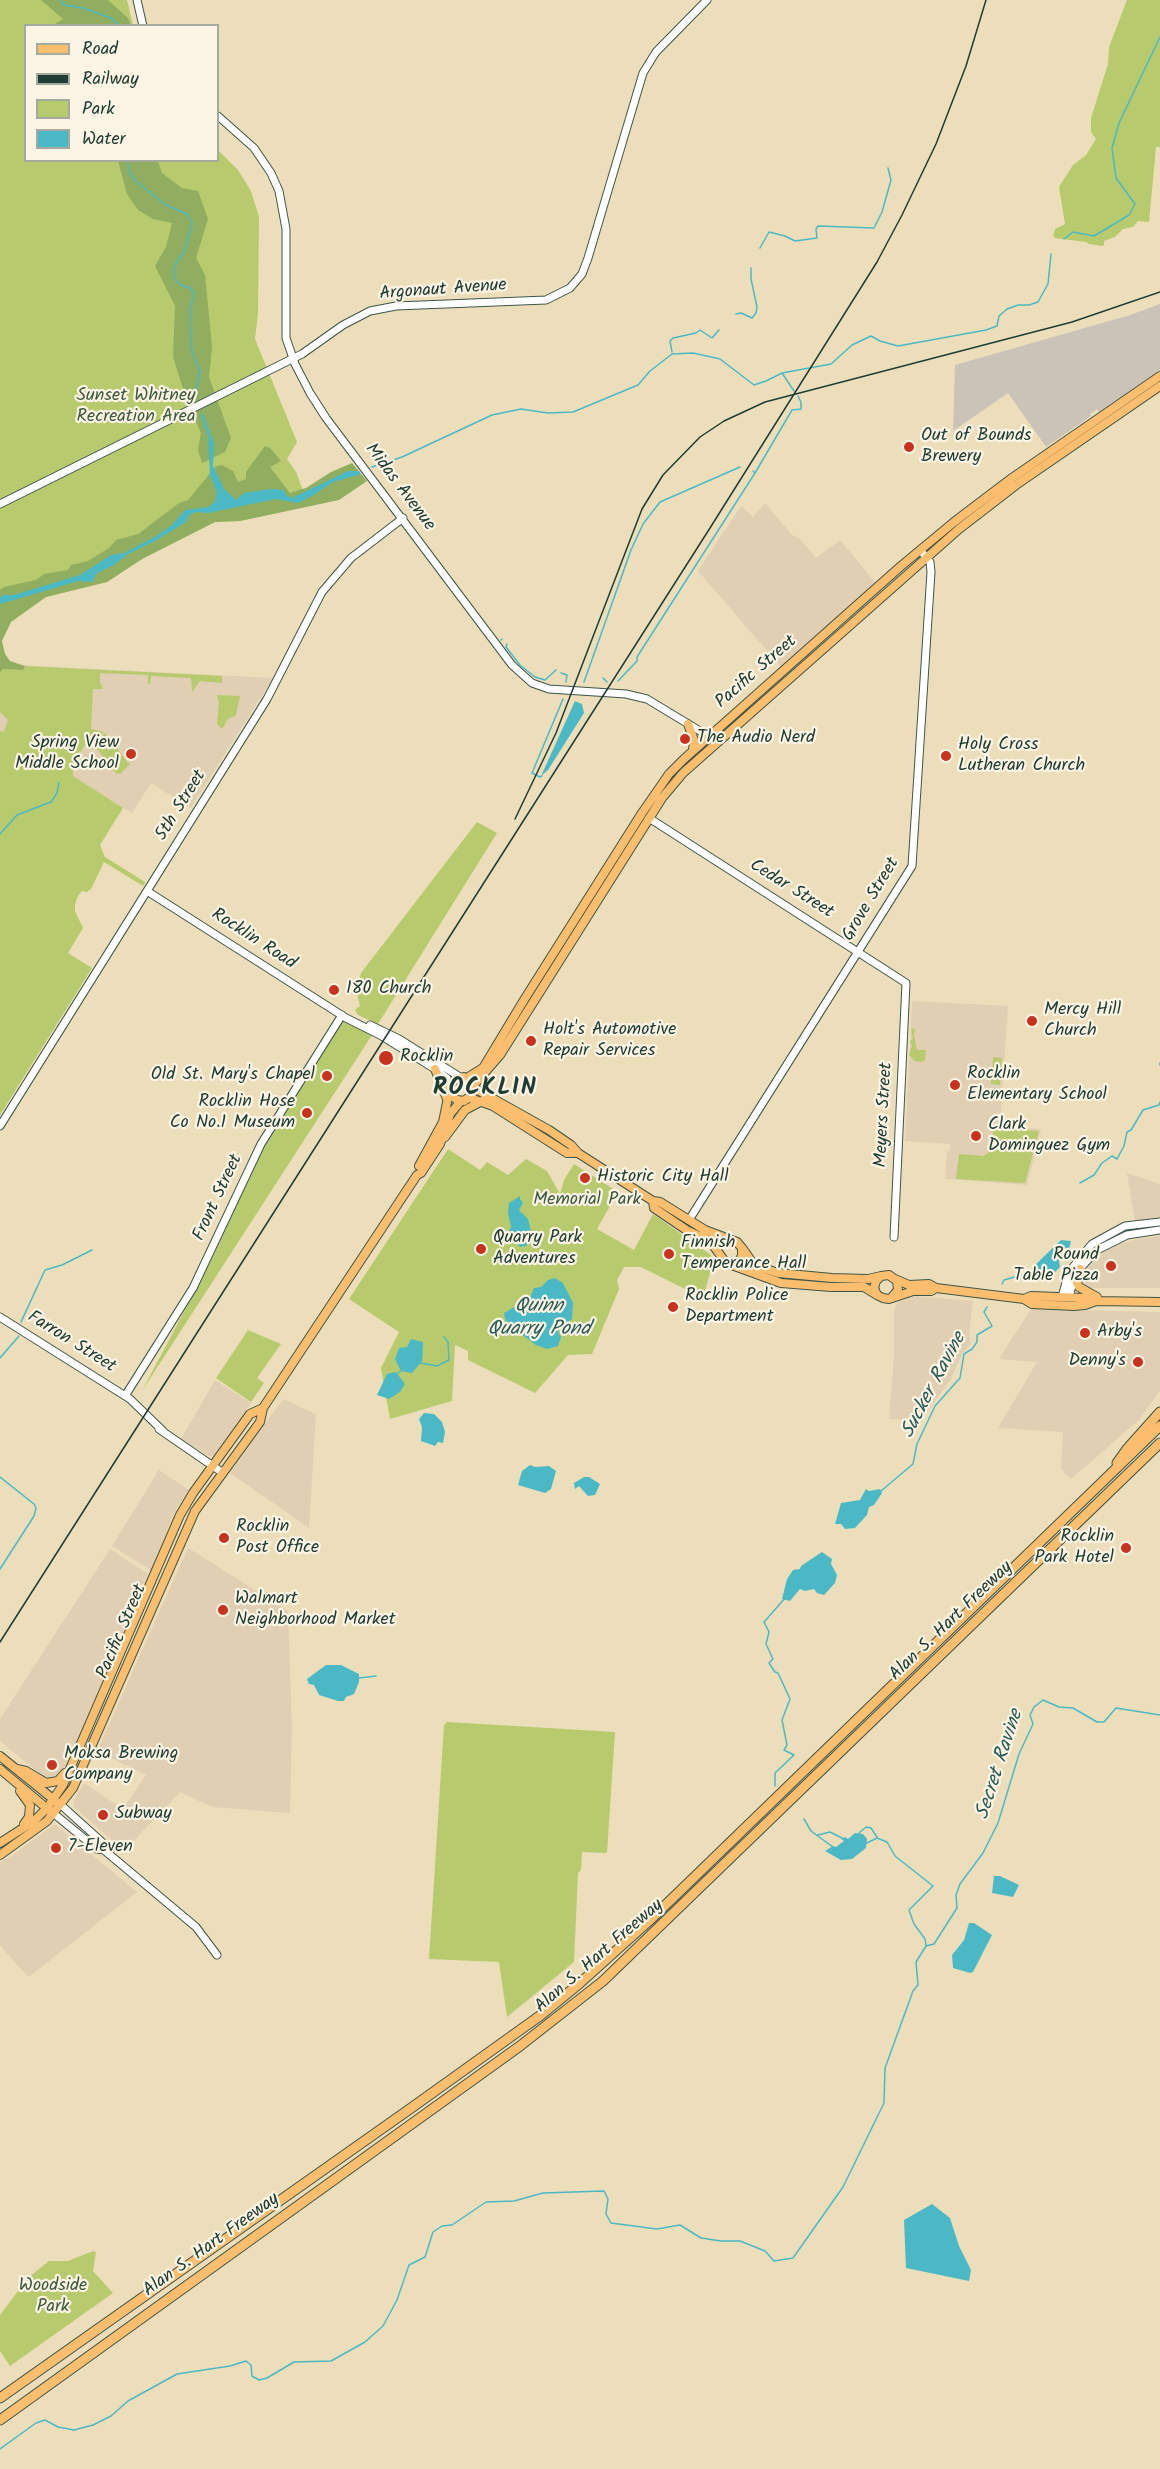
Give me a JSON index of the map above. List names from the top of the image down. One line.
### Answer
{"streets":{"highway":["Alan S. Hart Freeway"],"main road":["Pacific Street"],"street":["Argonaut Avenue","Midas Avenue","5th Street","Cedar Street","Grove Street","Rocklin Road","Meyers Street","Front Street","Farron Street"]},"crossings":[["Argonaut Avenue","Midas Avenue"],["Midas Avenue","Pacific Street"],["Midas Avenue","5th Street"],["Pacific Street","Cedar Street"],["Pacific Street","Grove Street"],["Pacific Street","Rocklin Road"],["Pacific Street","Farron Street"],["5th Street","Rocklin Road"],["Cedar Street","Grove Street"],["Cedar Street","Meyers Street"],["Rocklin Road","Front Street"],["Front Street","Farron Street"]],"districts":["ROCKLIN"],"water":["Quinn Quarry Pond","Sucker Ravine","Secret Ravine"],"parks":["Sunset Whitney Recreation Area","Memorial Park","Woodside Park"],"places":["Out of Bounds Brewery","The Audio Nerd","Spring View Middle School","Holy Cross Lutheran Church","180 Church","Mercy Hill Church","Holt's Automotive Repair Services","Rocklin","Old St. Mary's Chapel","Rocklin Elementary School","Rocklin Hose Co No.1 Museum","Clark Dominguez Gym","Historic City Hall","Quarry Park Adventures","Finnish Temperance Hall","Round Table Pizza","Rocklin Police Department","Arby's","Denny's","Rocklin Post Office","Rocklin Park Hotel","Walmart Neighborhood Market","Moksa Brewing Company","Subway","7-Eleven"],"legend":["Road","Railway","Park","Water"]}
